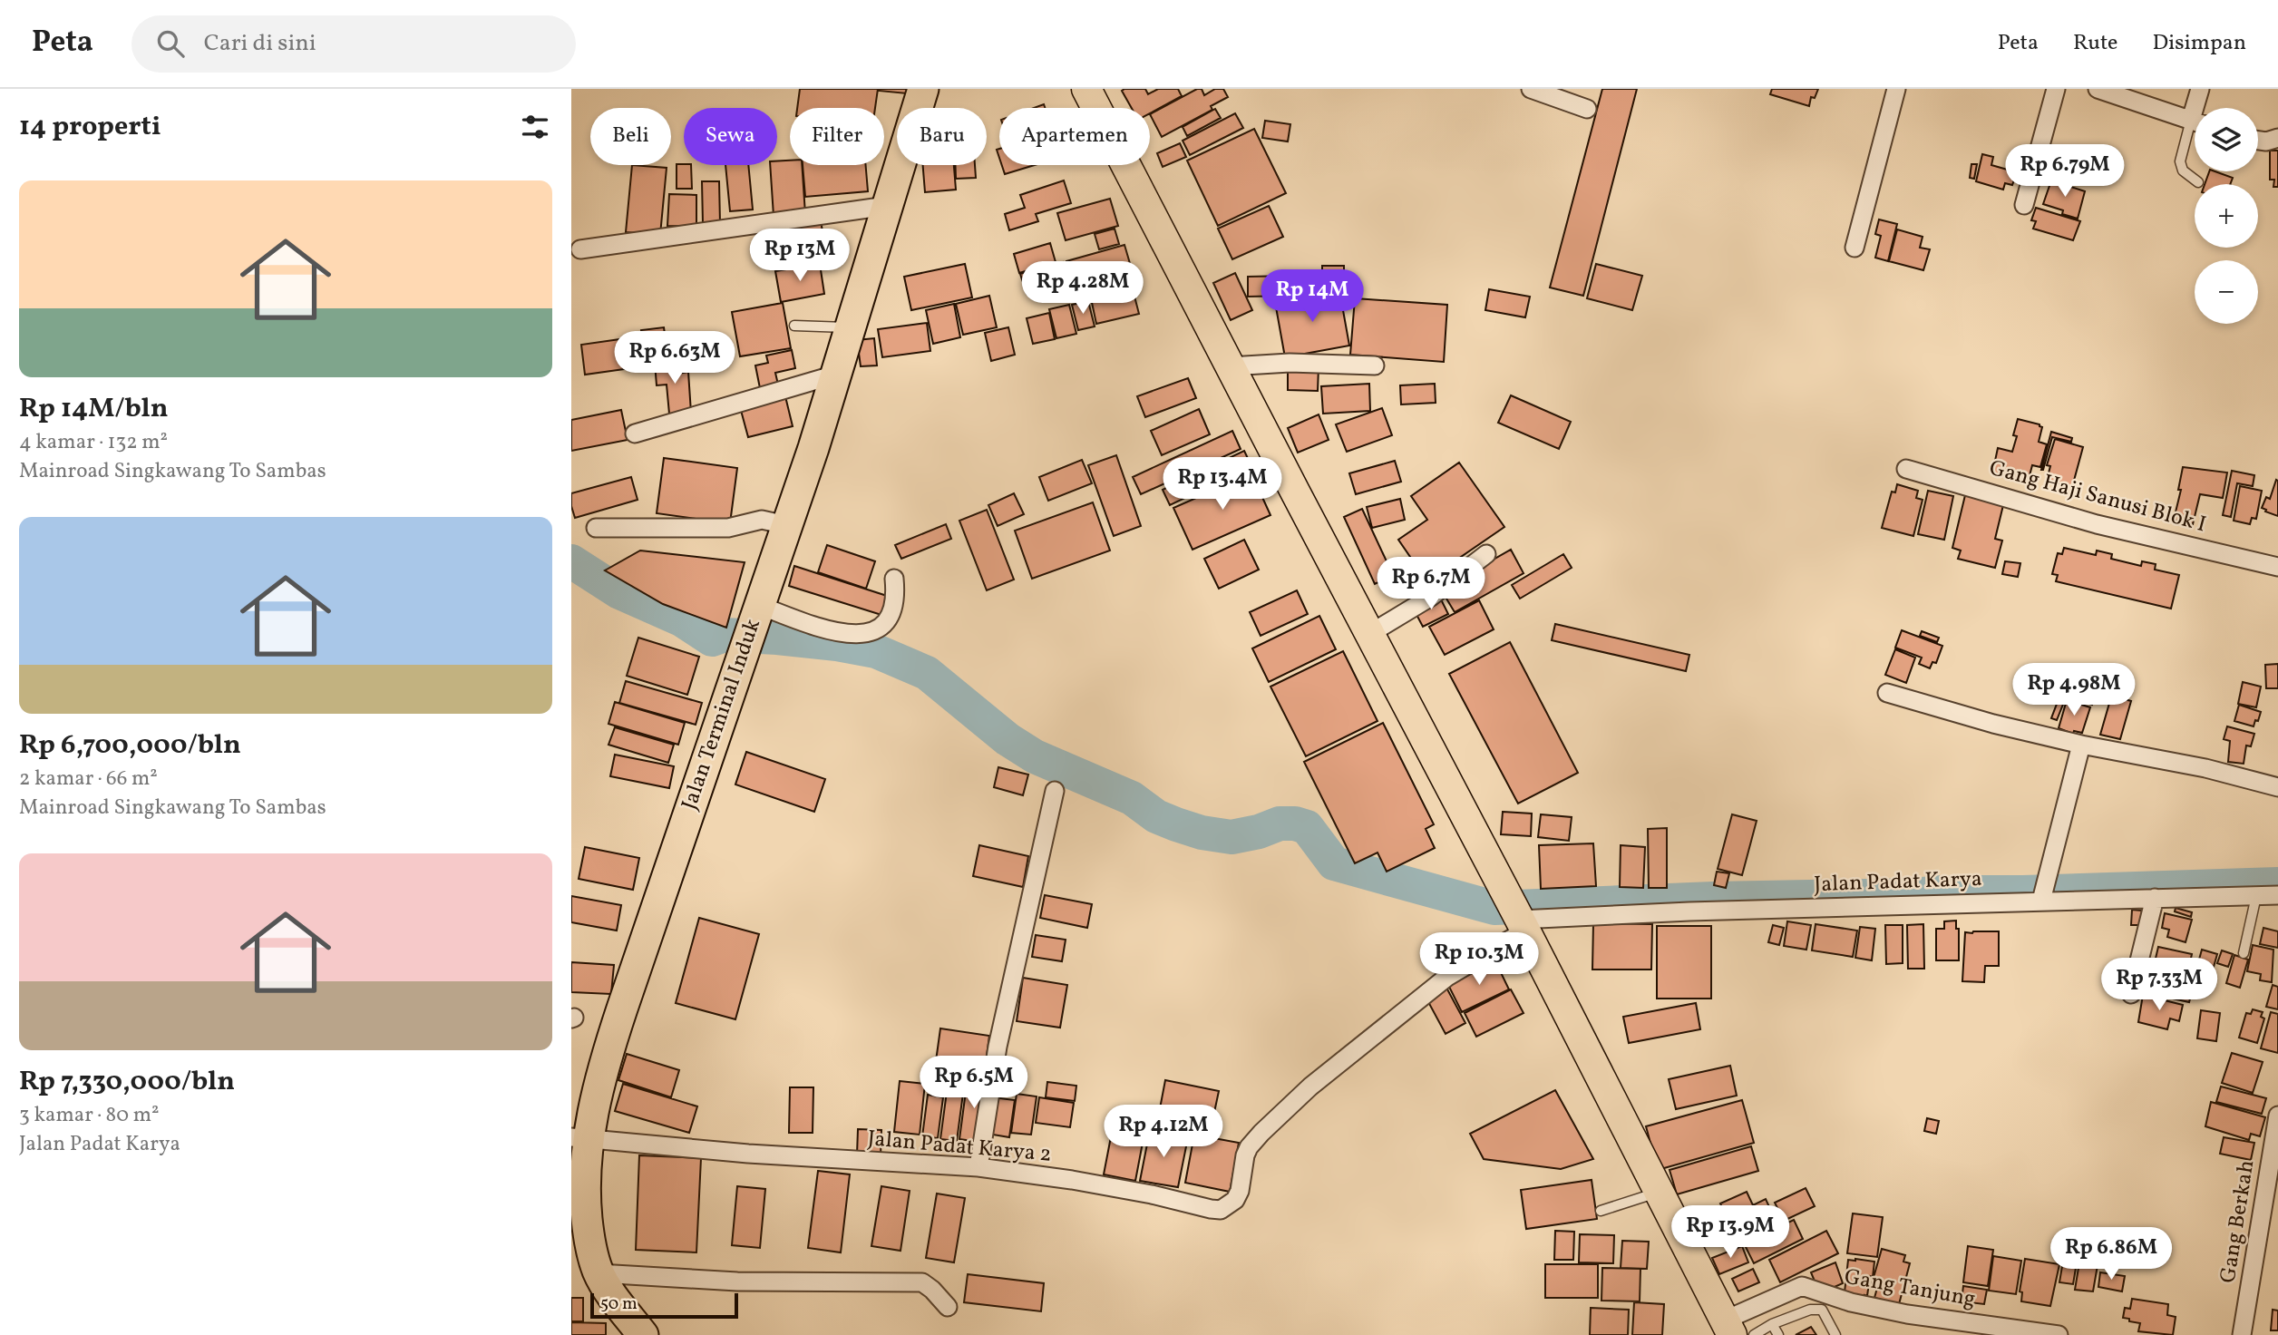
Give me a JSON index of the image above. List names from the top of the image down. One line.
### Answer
{"streets":{"highway":["Jalan Terminal Induk"],"street":["Gang Haji Sanusi Blok I","Jalan Padat Karya","Jalan Padat Karya 2","Gang Berkah","Gang Tanjung"]},"crossings":[["Jalan Terminal Induk","Jalan Padat Karya 2"],["Jalan Padat Karya","Jalan Padat Karya 2"]],"scale_bar":"50 m","page":{"header":"Peta","search":"Cari di sini","nav":["Peta","Rute","Disimpan"],"heading":"14 properti","map_buttons":["+","−"],"chip":["Beli","Sewa","Filter","Baru","Apartemen"],"price":["Rp 6.79M","Rp 13M","Rp 4.28M","Rp 14M","Rp 6.63M","Rp 13.4M","Rp 6.7M","Rp 4.98M","Rp 10.3M","Rp 7.33M","Rp 6.5M","Rp 4.12M","Rp 13.9M","Rp 6.86M"],"list":[{"name":"Rp 14M/bln","note":"4 kamar · 132 m² · Mainroad Singkawang To Sambas"},{"name":"Rp 6,700,000/bln","note":"2 kamar · 66 m² · Mainroad Singkawang To Sambas"},{"name":"Rp 7,330,000/bln","note":"3 kamar · 80 m² · Jalan Padat Karya"}],"scale":"50 m"}}
